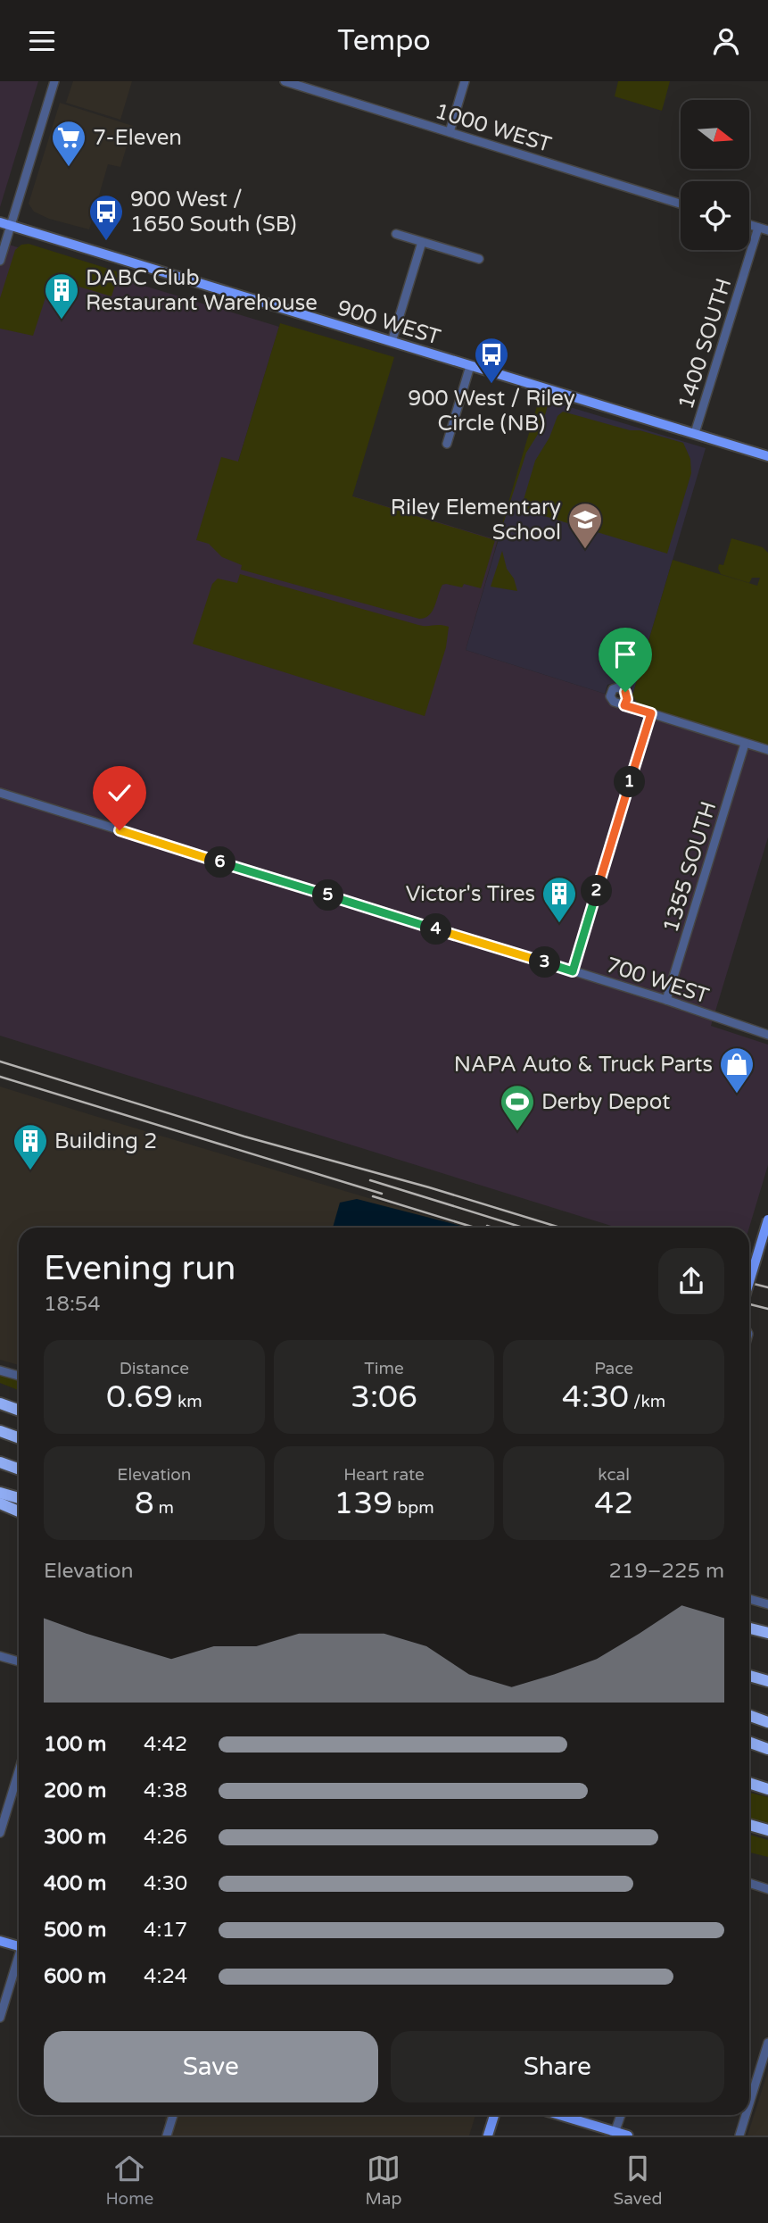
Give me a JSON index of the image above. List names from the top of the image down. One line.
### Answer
{"streets":{"main road":["900 WEST"],"street":["1000 WEST","1400 SOUTH","1355 SOUTH","700 WEST"]},"crossings":[["900 WEST","1400 SOUTH"],["1355 SOUTH","700 WEST"]],"places":{"supermarket":["7-Eleven"],"bus stop":["900 West / 1650 South (SB)","900 West / Riley Circle (NB)"],"building":["DABC Club Restaurant Warehouse","Victor's Tires","Building 2"],"school or university":["Riley Elementary School"],"shop":["NAPA Auto & Truck Parts"],"sports":["Derby Depot"]},"north":"right","page":{"header":"Tempo","pins":["1","6","2","5","4","3"],"heading":["Evening run","18:54"],"stats":[["Distance","0.69 km"],["Time","3:06"],["Pace","4:30 /km"],["Elevation","8 m"],["Heart rate","139 bpm"],["kcal","42"]],"chart":["Elevation","219–225 m"],"list":[{"name":"100 m","note":"4:42"},{"name":"200 m","note":"4:38"},{"name":"300 m","note":"4:26"},{"name":"400 m","note":"4:30"},{"name":"500 m","note":"4:17"},{"name":"600 m","note":"4:24"}],"buttons":["Save","Share"],"tabs":["Home","Map","Saved"]}}
